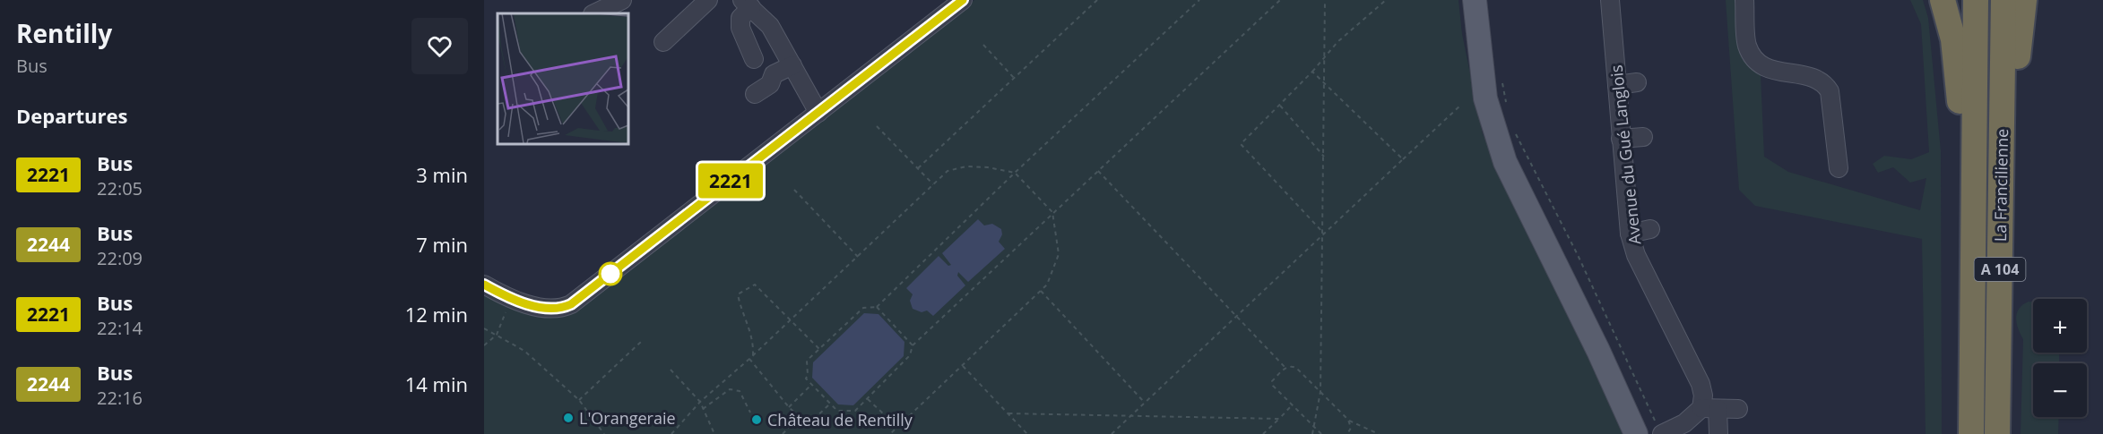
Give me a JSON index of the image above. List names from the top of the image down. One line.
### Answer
{"streets":{"highway":["La Francilienne","A 104"],"street":["Avenue du Gué Langlois"]},"places":["L'Orangeraie","Château de Rentilly"],"lines":["bus line 2221"],"page":{"heading":[["Rentilly","Bus"],"Departures"],"on_map":"2221","list":[{"mark":"2221","name":"Bus","note":"22:05","value":"3 min"},{"mark":"2244","name":"Bus","note":"22:09","value":"7 min"},{"mark":"2221","name":"Bus","note":"22:14","value":"12 min"},{"mark":"2244","name":"Bus","note":"22:16","value":"14 min"}],"map_buttons":["+","−"]}}
